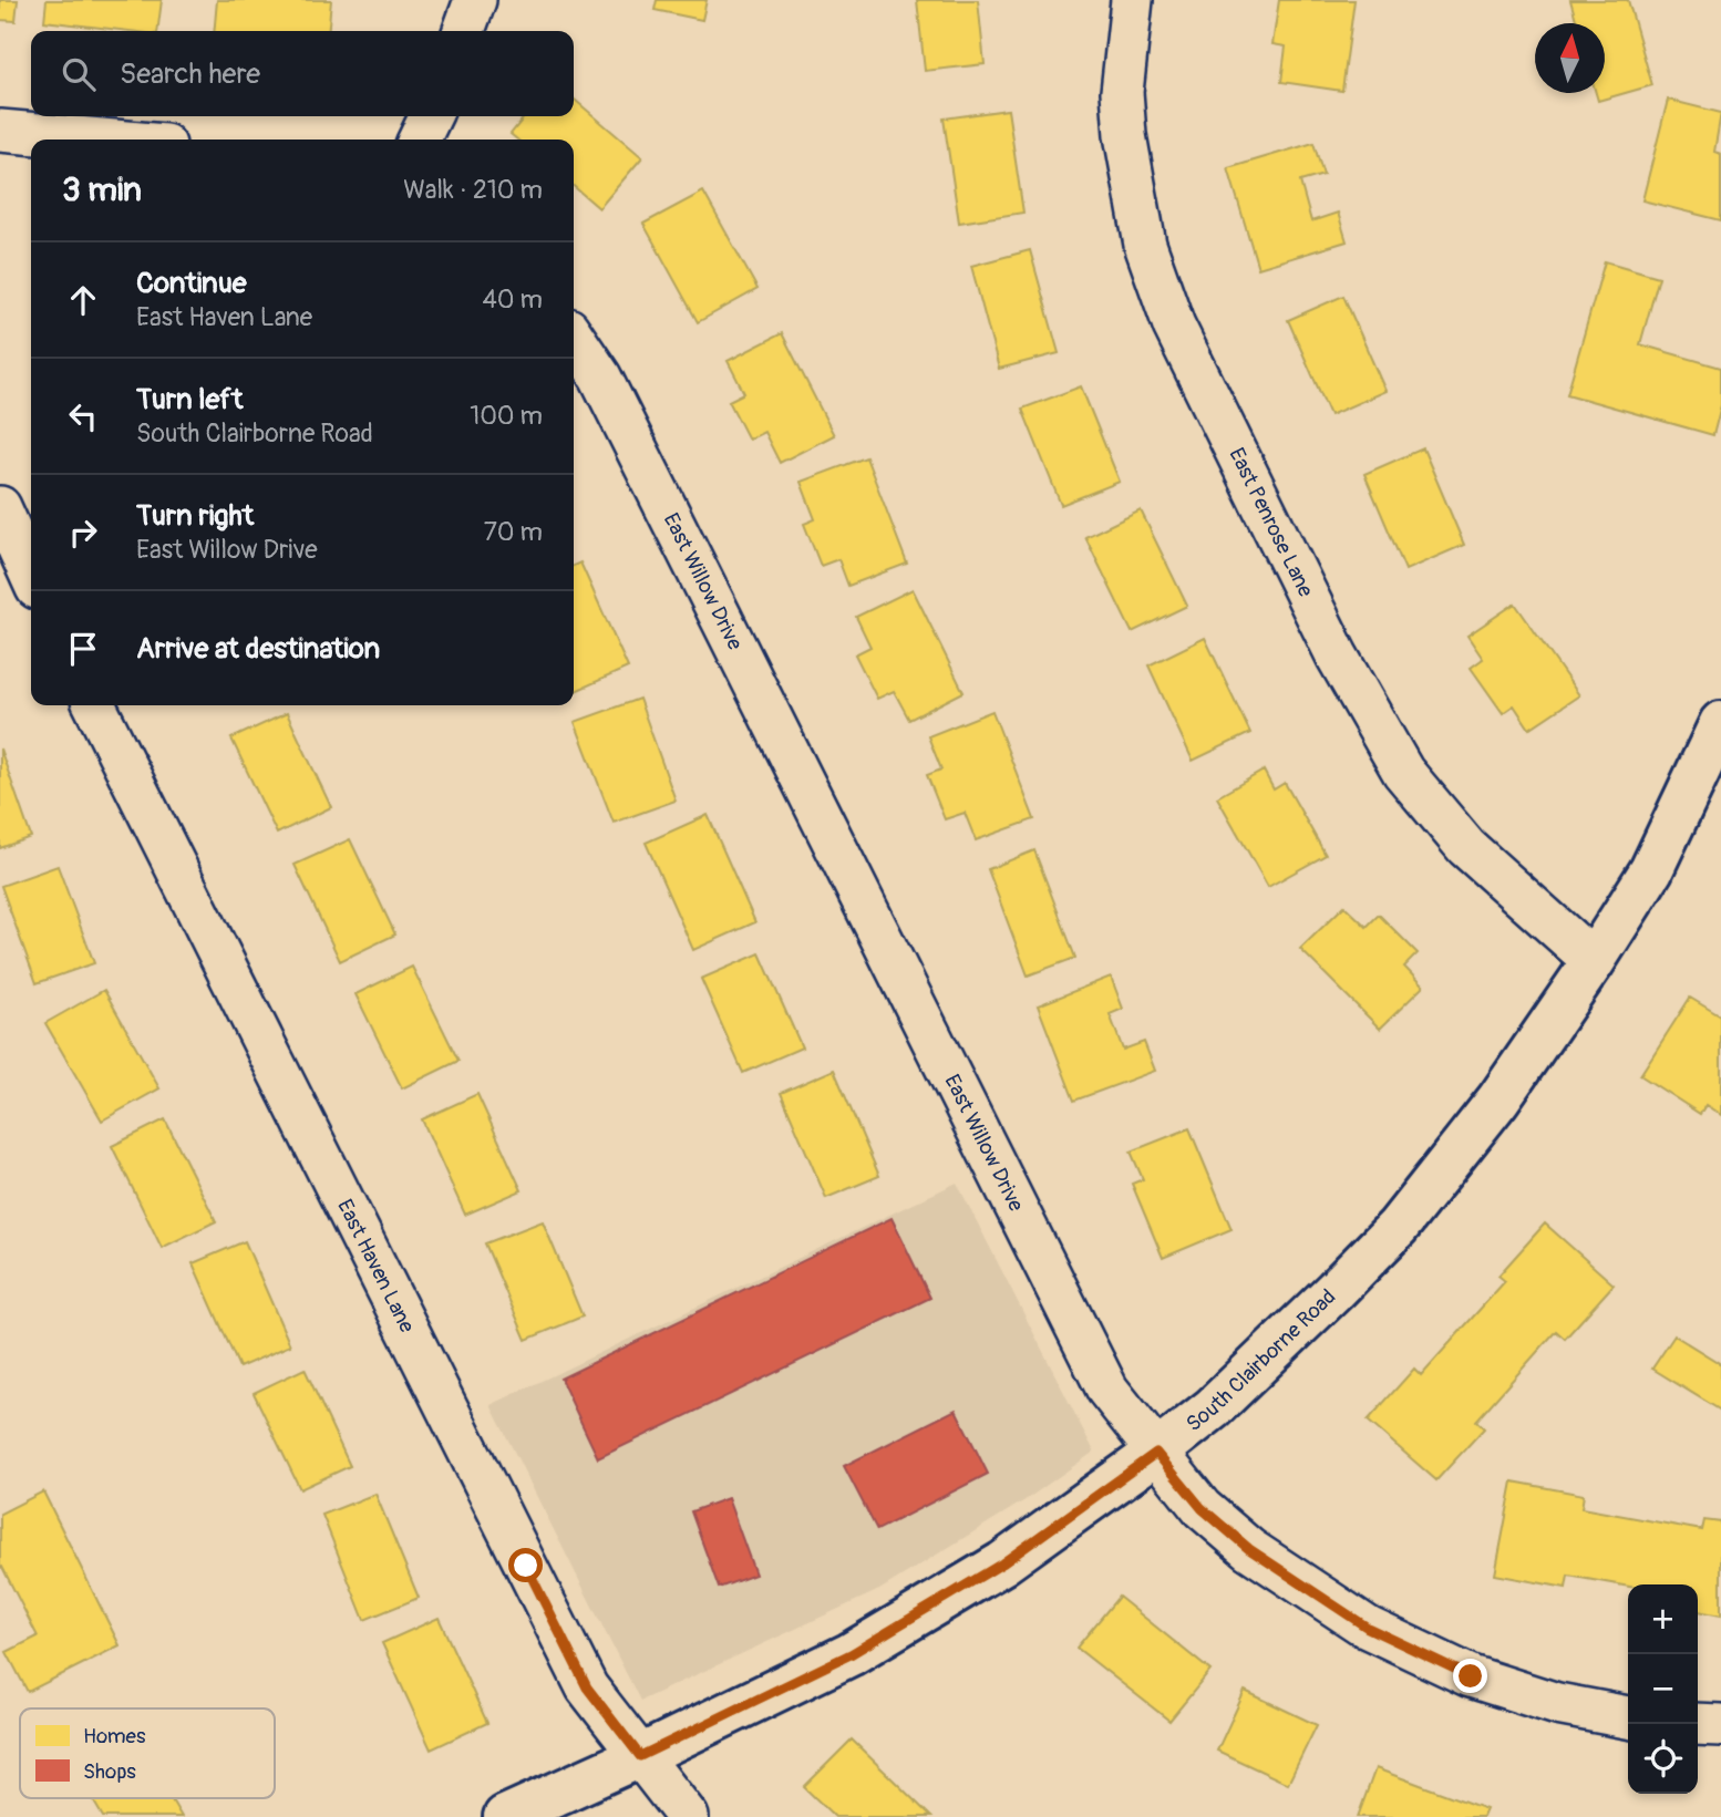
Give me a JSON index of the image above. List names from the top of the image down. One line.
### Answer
{"streets":{"street":["East Penrose Lane","East Willow Drive","East Haven Lane","South Clairborne Road"]},"crossings":[["East Penrose Lane","South Clairborne Road"],["East Willow Drive","South Clairborne Road"],["East Haven Lane","South Clairborne Road"]],"legend":["Homes","Shops"],"north":"top","page":{"search":"Search here","heading":["3 min","Walk · 210 m"],"list":[["Continue","East Haven Lane","40 m"],["Turn left","South Clairborne Road","100 m"],["Turn right","East Willow Drive","70 m"],"Arrive at destination"],"map_buttons":["+","−"]}}
